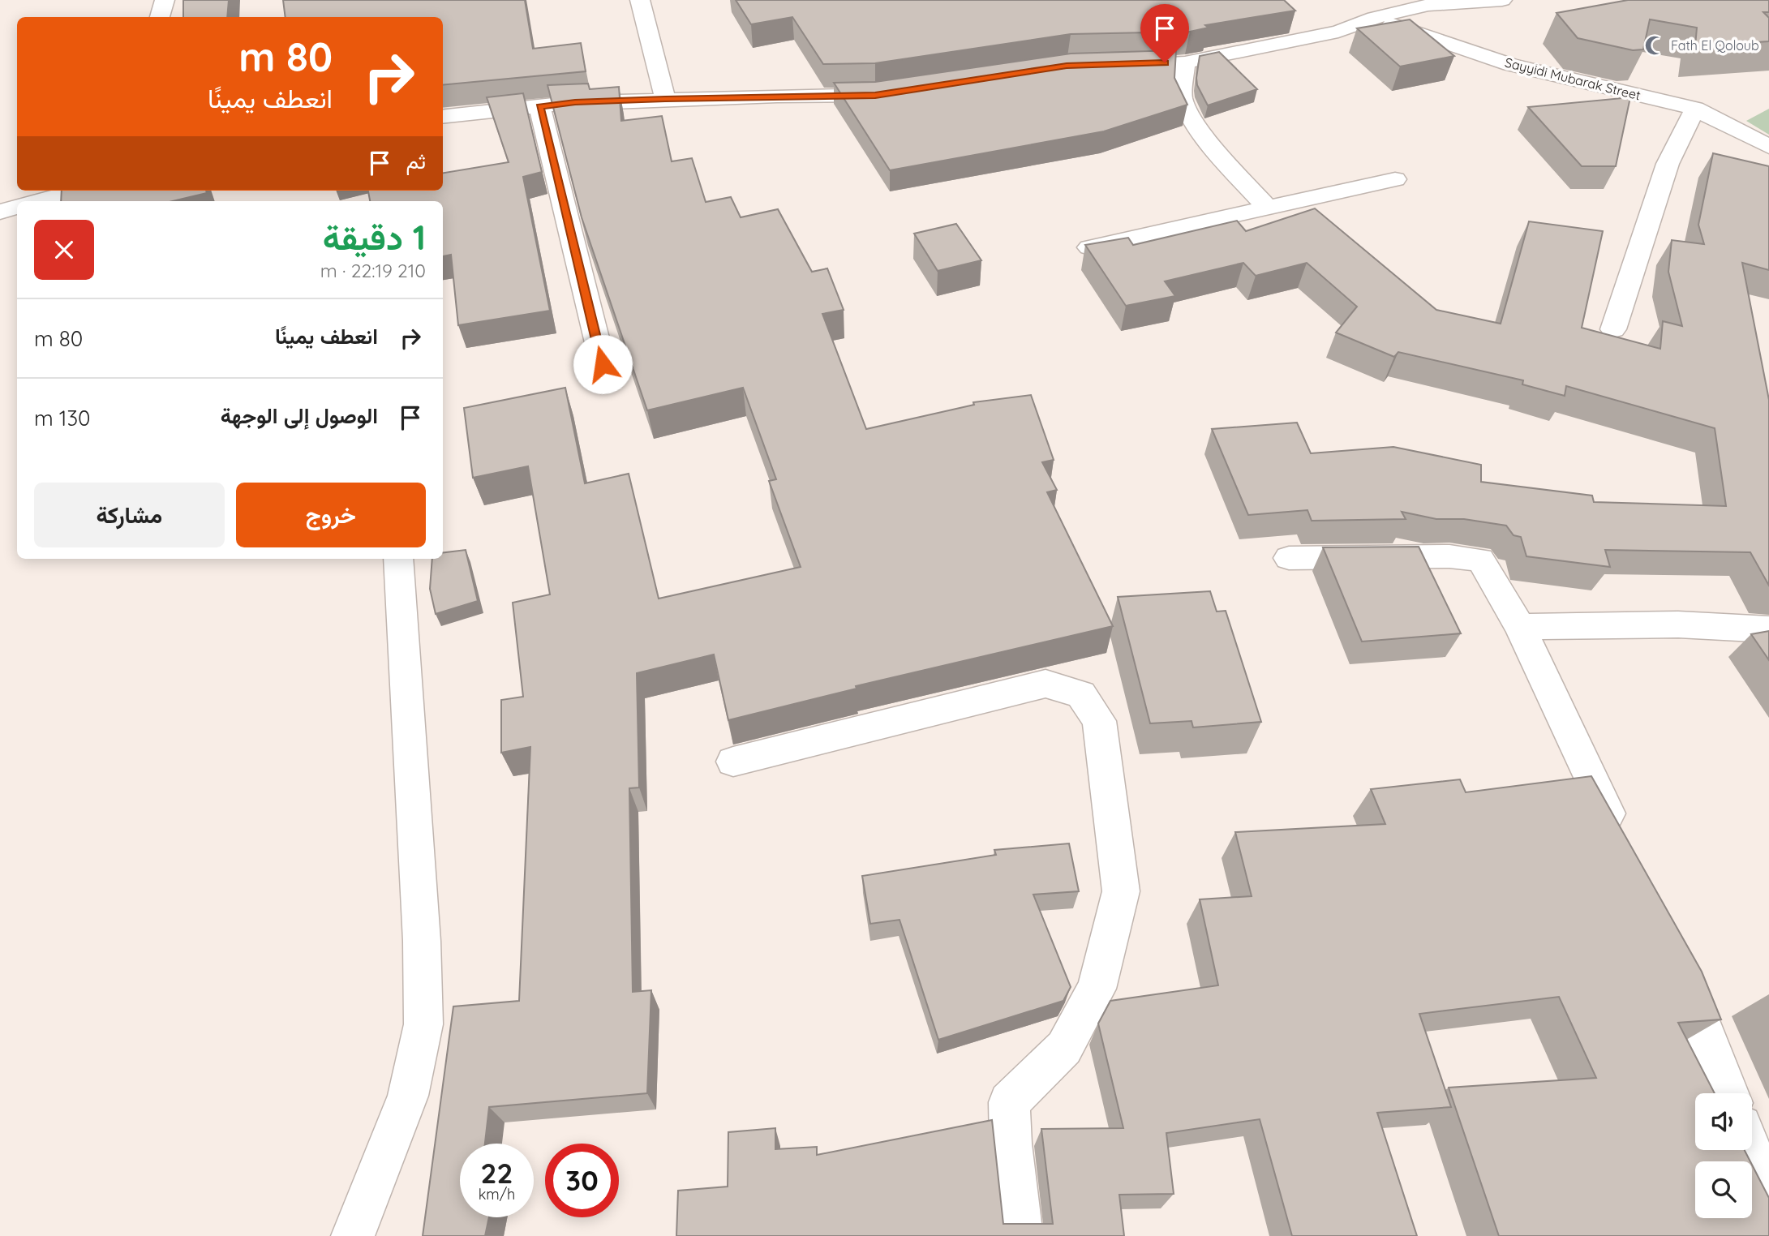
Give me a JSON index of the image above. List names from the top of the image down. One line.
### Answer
{"streets":{"street":["Sayyidi Mubarak Street"]},"places":{"mosque":["Fath El Qoloub"]},"page":{"turn":["80 m","انعطف يمينًا"],"then":"ثم","heading":["1 دقيقة","210 m · 22:19"],"list":[{"name":"انعطف يمينًا","value":"80 m"},{"name":"الوصول إلى الوجهة","value":"130 m"}],"buttons":["خروج","مشاركة"],"speed":"22 km/h","limit":"30"}}
